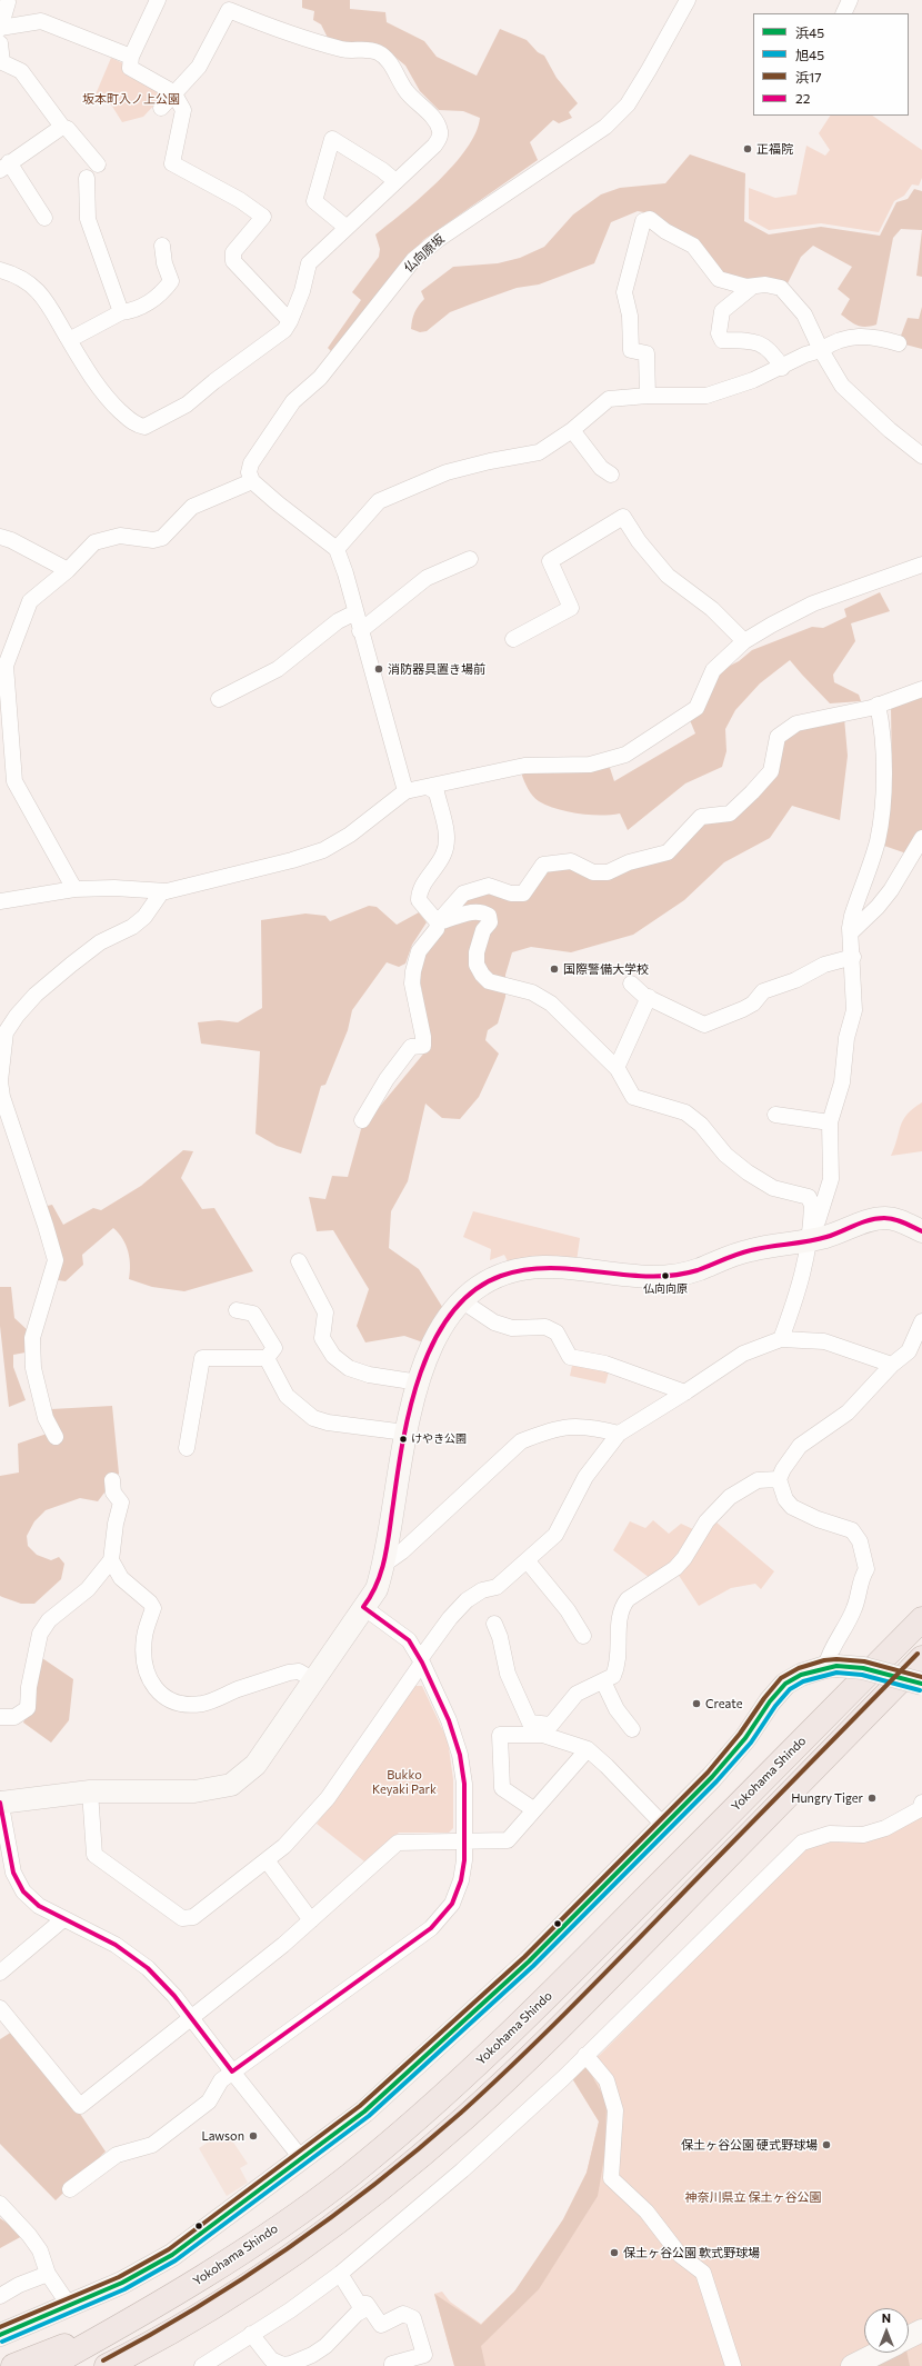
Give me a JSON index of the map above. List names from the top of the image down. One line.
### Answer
{"streets":{"highway":["Yokohama Shindo"],"street":["仏向原坂"]},"parks":["坂本町入ノ上公園","Bukko Keyaki Park","神奈川県立 保土ヶ谷公園"],"places":["正福院","消防器具置き場前","国際警備大学校","仏向向原","けやき公園","Create","Hungry Tiger","Lawson","保土ヶ谷公園 硬式野球場","保土ヶ谷公園 軟式野球場"],"lines":["transit line 22","transit line 浜17","transit line 浜45","transit line 旭45"],"legend":["浜45","旭45","浜17","22"],"north":"top"}
